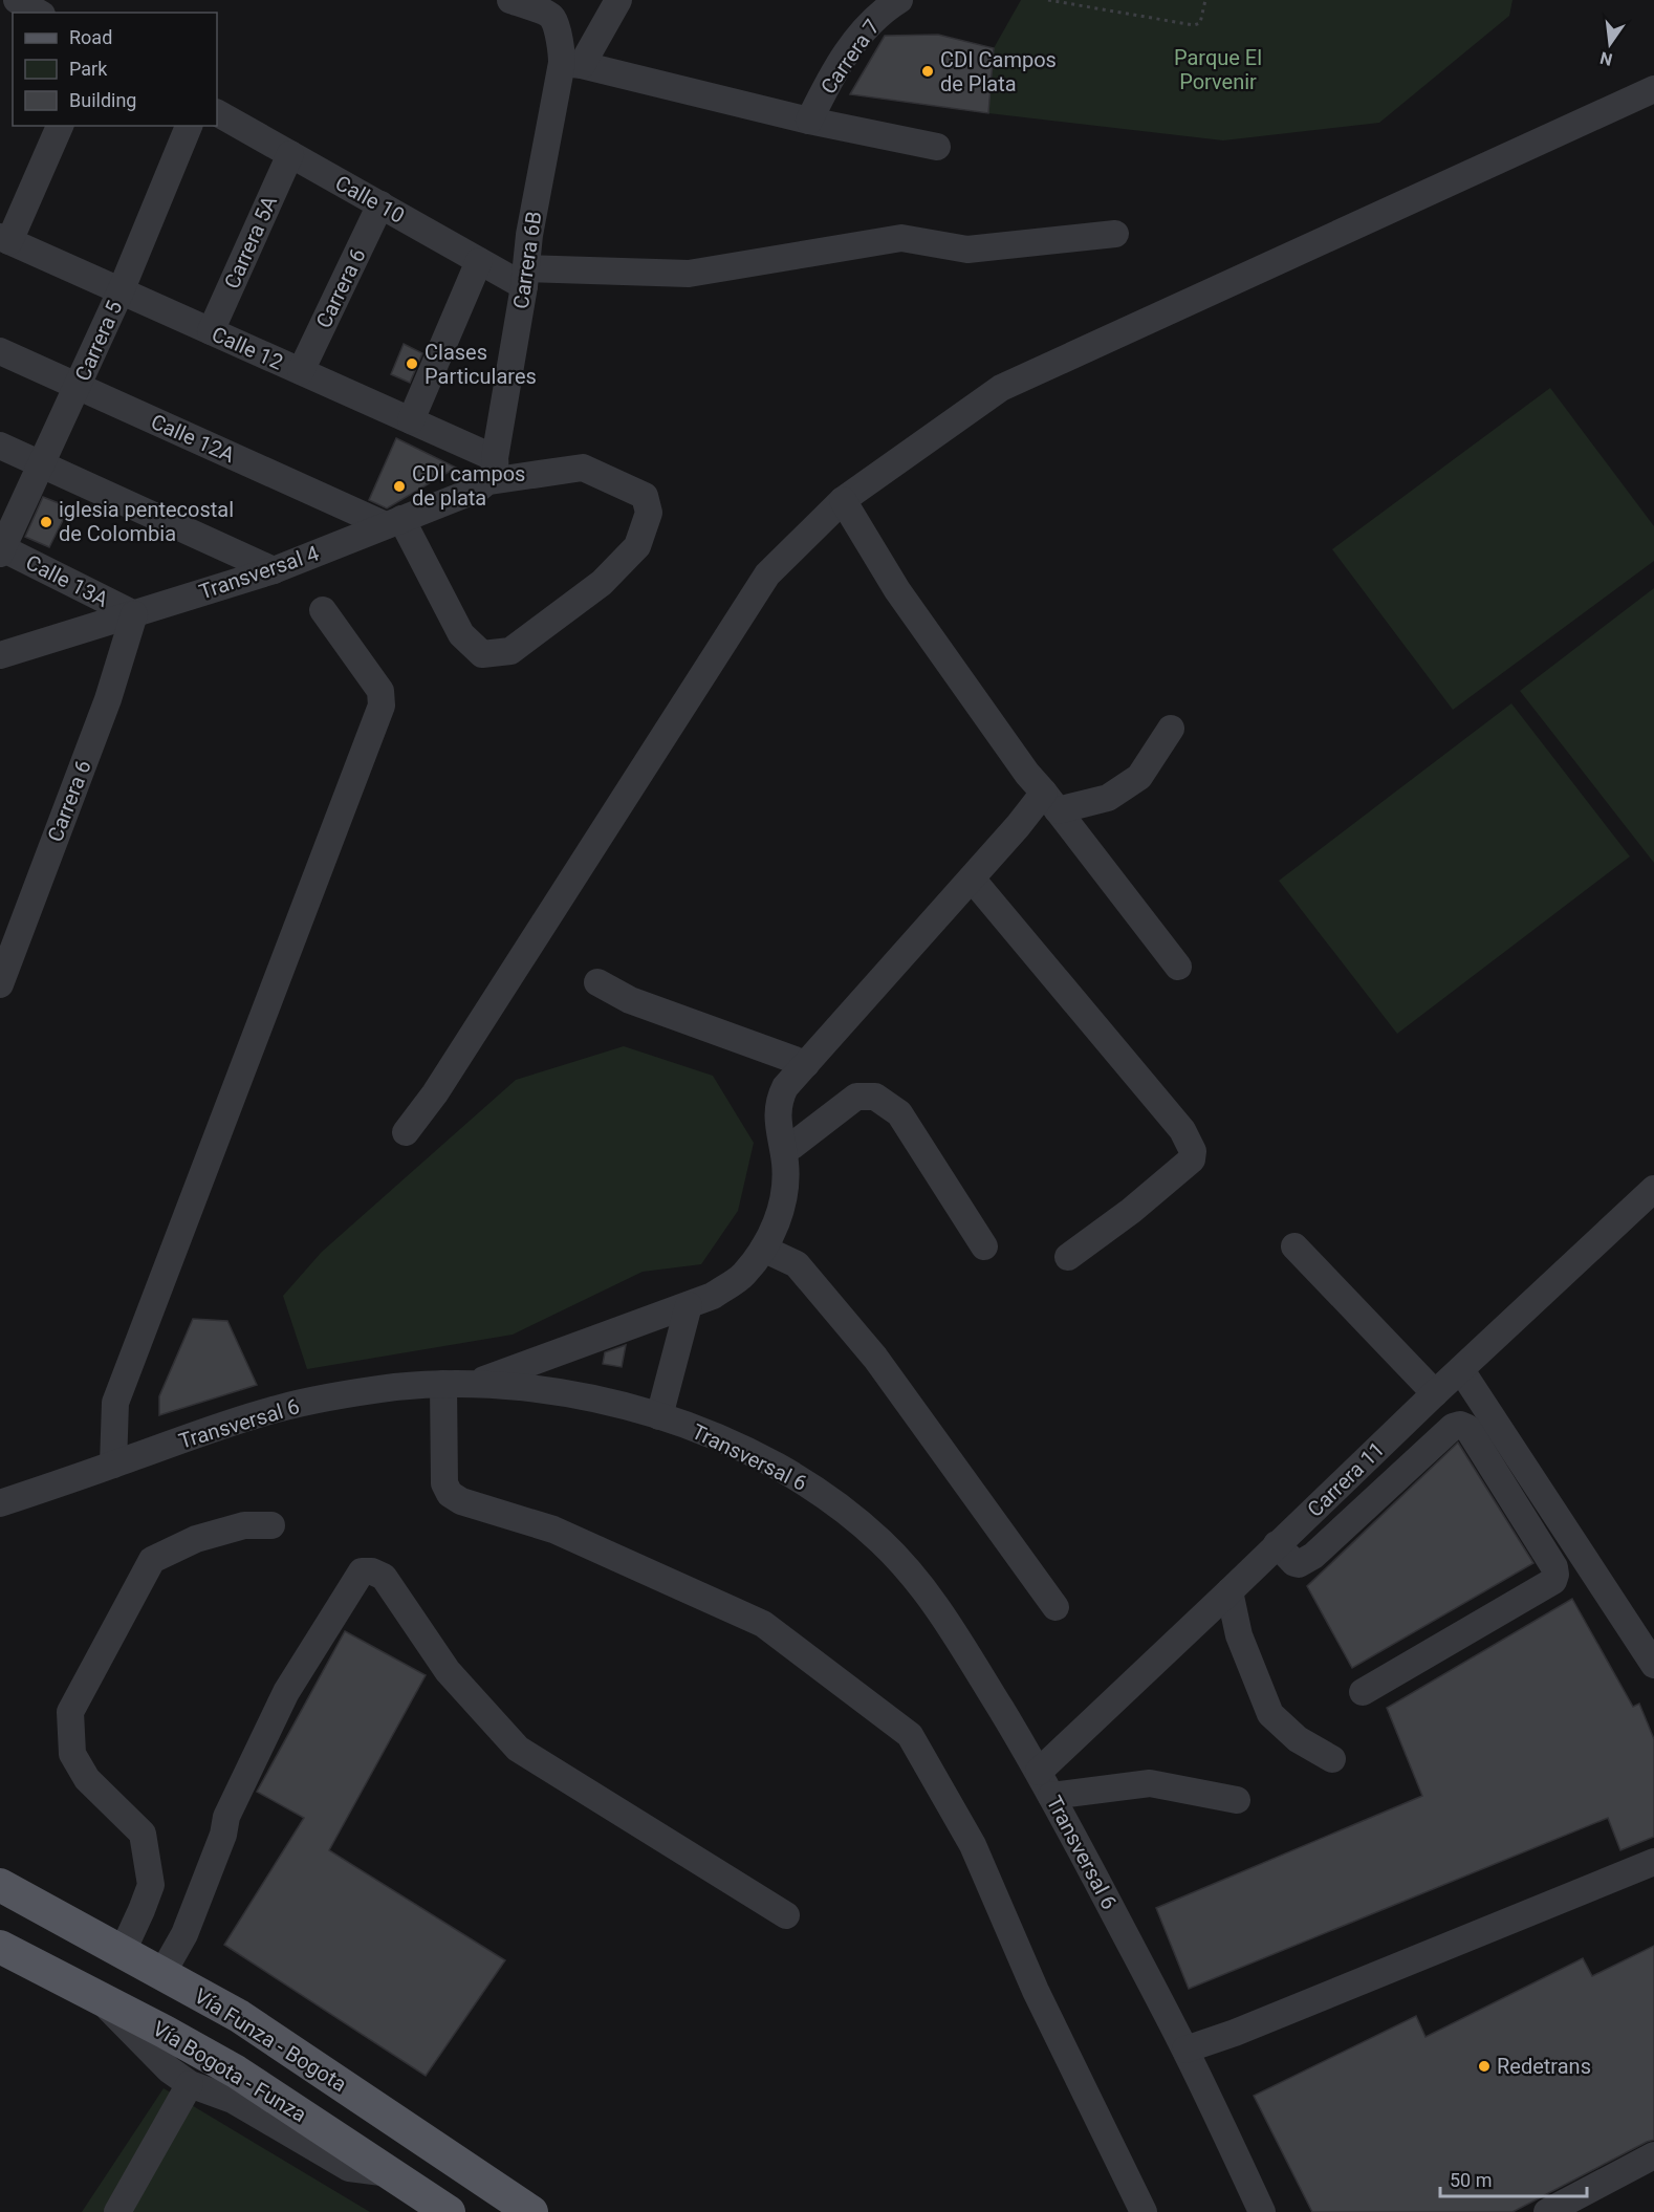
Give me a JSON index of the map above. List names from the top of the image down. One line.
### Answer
{"streets":{"main road":["Vía Funza - Bogota","Vía Bogota - Funza"],"street":["Carrera 7","Calle 10","Carrera 5A","Carrera 6B","Carrera 6","Carrera 5","Calle 12","Calle 12A","Transversal 4","Calle 13A","Transversal 6","Carrera 11"]},"crossings":[["Calle 10","Carrera 5A"],["Calle 10","Carrera 6B"],["Calle 10","Carrera 6"],["Carrera 5A","Calle 12"],["Carrera 6B","Calle 12"],["Carrera 6B","Transversal 4"],["Carrera 6","Calle 12"],["Carrera 6","Transversal 4"],["Carrera 6","Calle 13A"],["Carrera 5","Calle 12"],["Carrera 5","Calle 12A"],["Carrera 5","Calle 13A"],["Calle 12","Transversal 4"],["Calle 12A","Transversal 4"],["Transversal 4","Calle 13A"],["Transversal 6","Carrera 11"]],"parks":["Parque El Porvenir"],"places":["CDI Campos de Plata","Clases Particulares","CDI campos de plata","iglesia pentecostal de Colombia","Redetrans"],"legend":["Road","Park","Building"],"scale_bar":"50 m","north":"bottom"}
